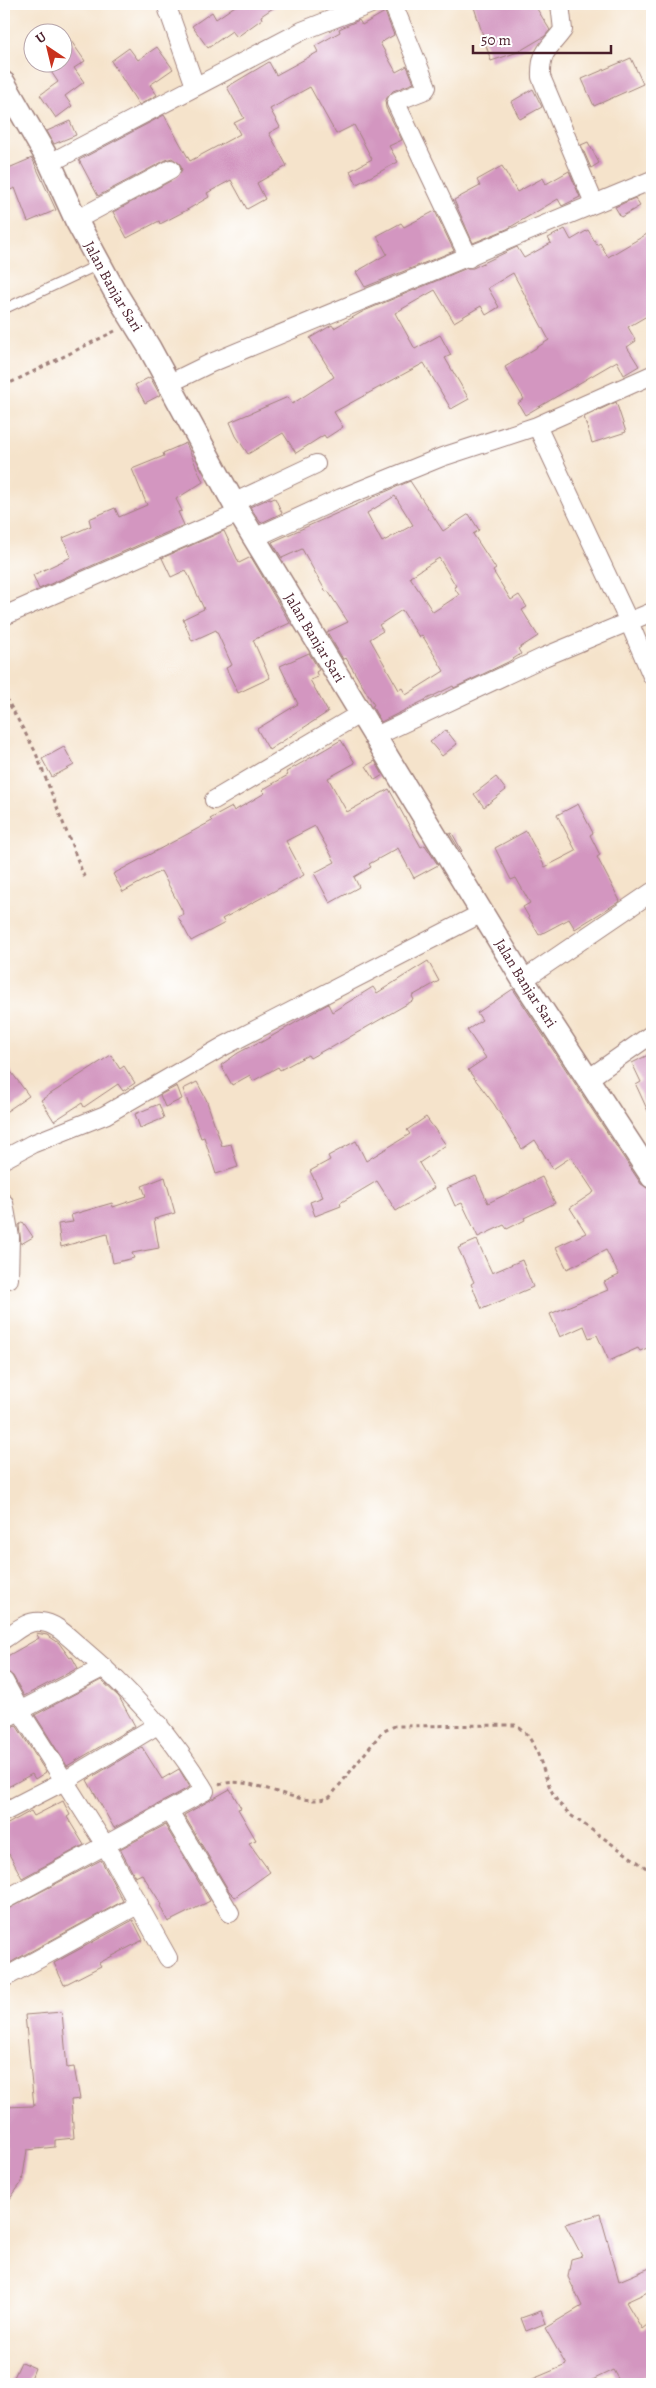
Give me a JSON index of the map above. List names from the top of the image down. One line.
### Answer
{"streets":{"street":["Jalan Banjar Sari"]},"scale_bar":"50 m","north":"top left"}
